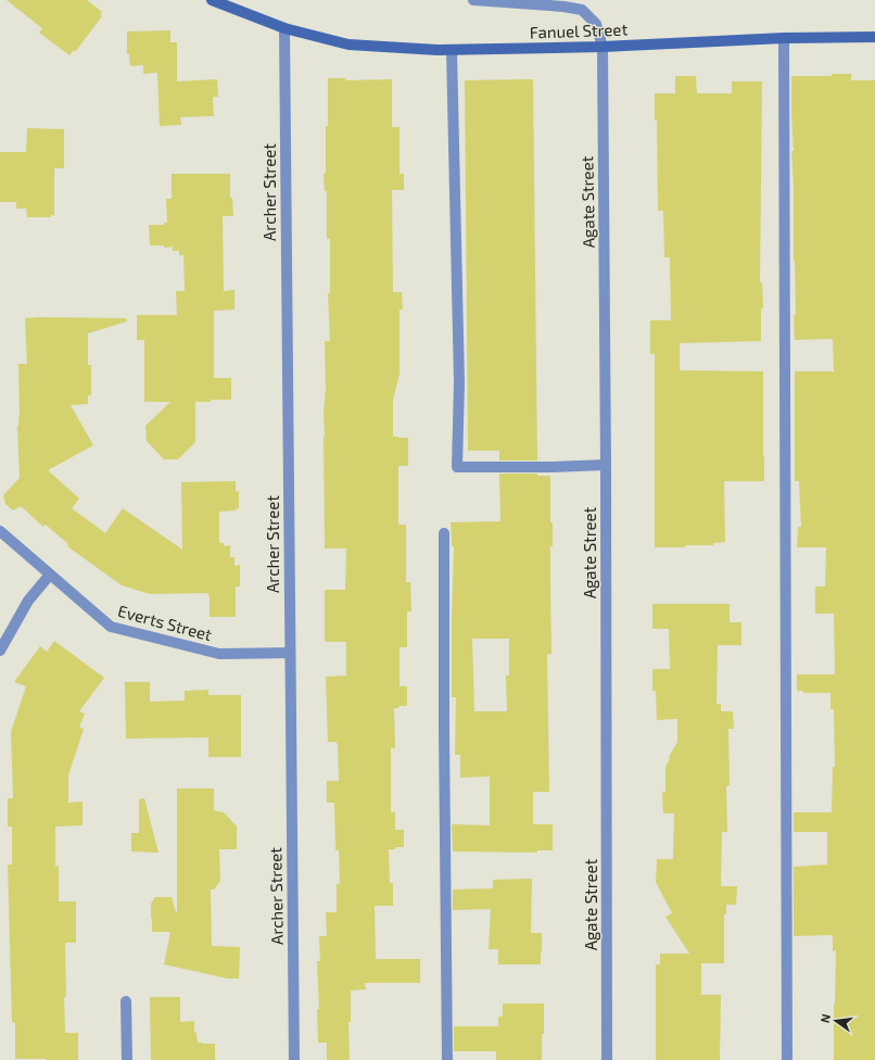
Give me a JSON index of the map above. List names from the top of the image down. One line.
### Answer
{"streets":{"street":["Fanuel Street","Archer Street","Agate Street","Everts Street"]},"crossings":[["Fanuel Street","Archer Street"],["Fanuel Street","Agate Street"],["Archer Street","Everts Street"]],"north":"left"}
